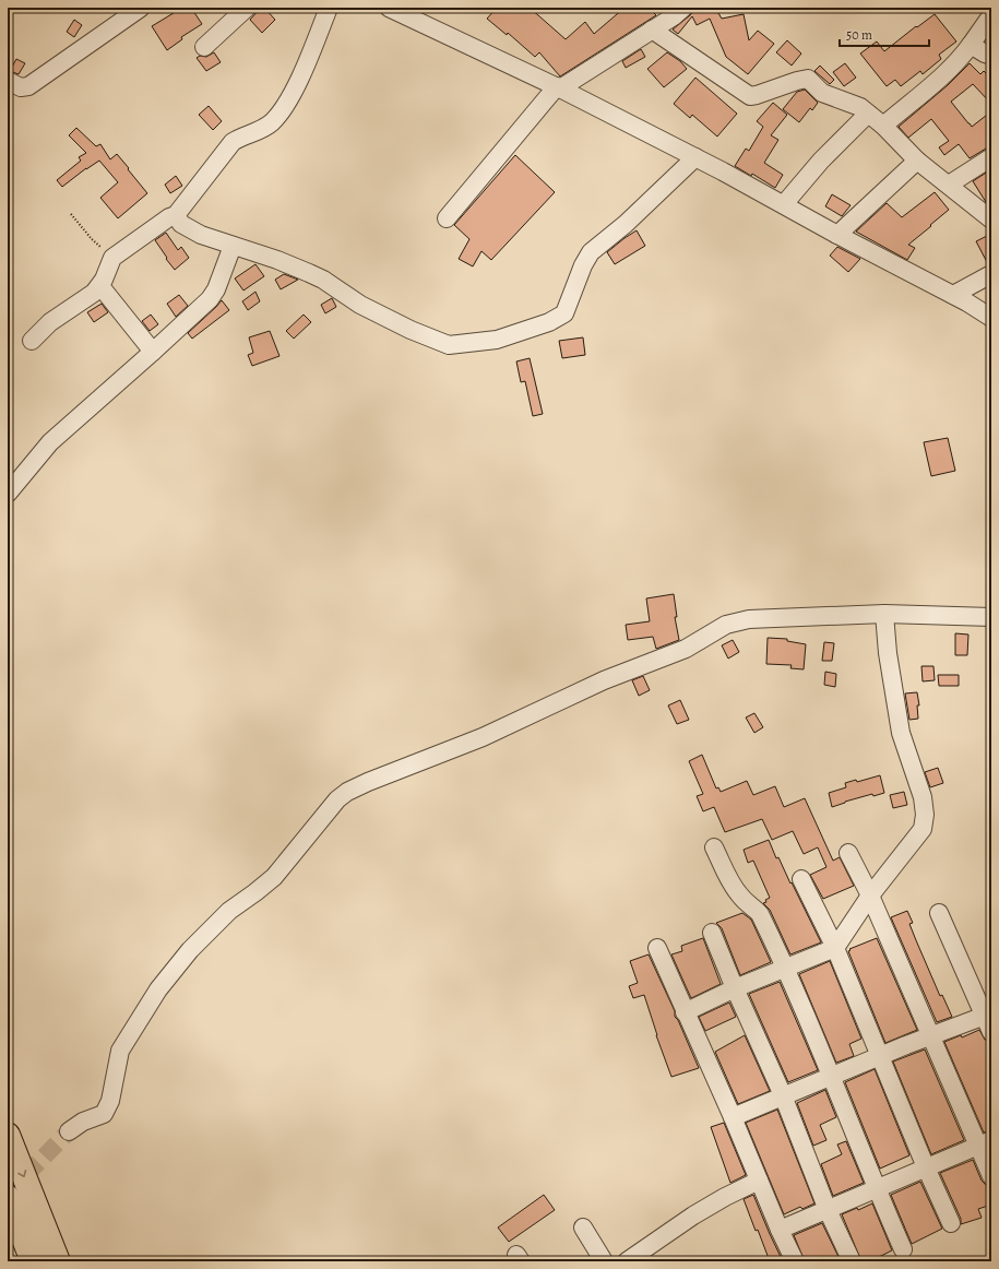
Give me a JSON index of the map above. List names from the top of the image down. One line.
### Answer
{"scale_bar":"50 m"}
